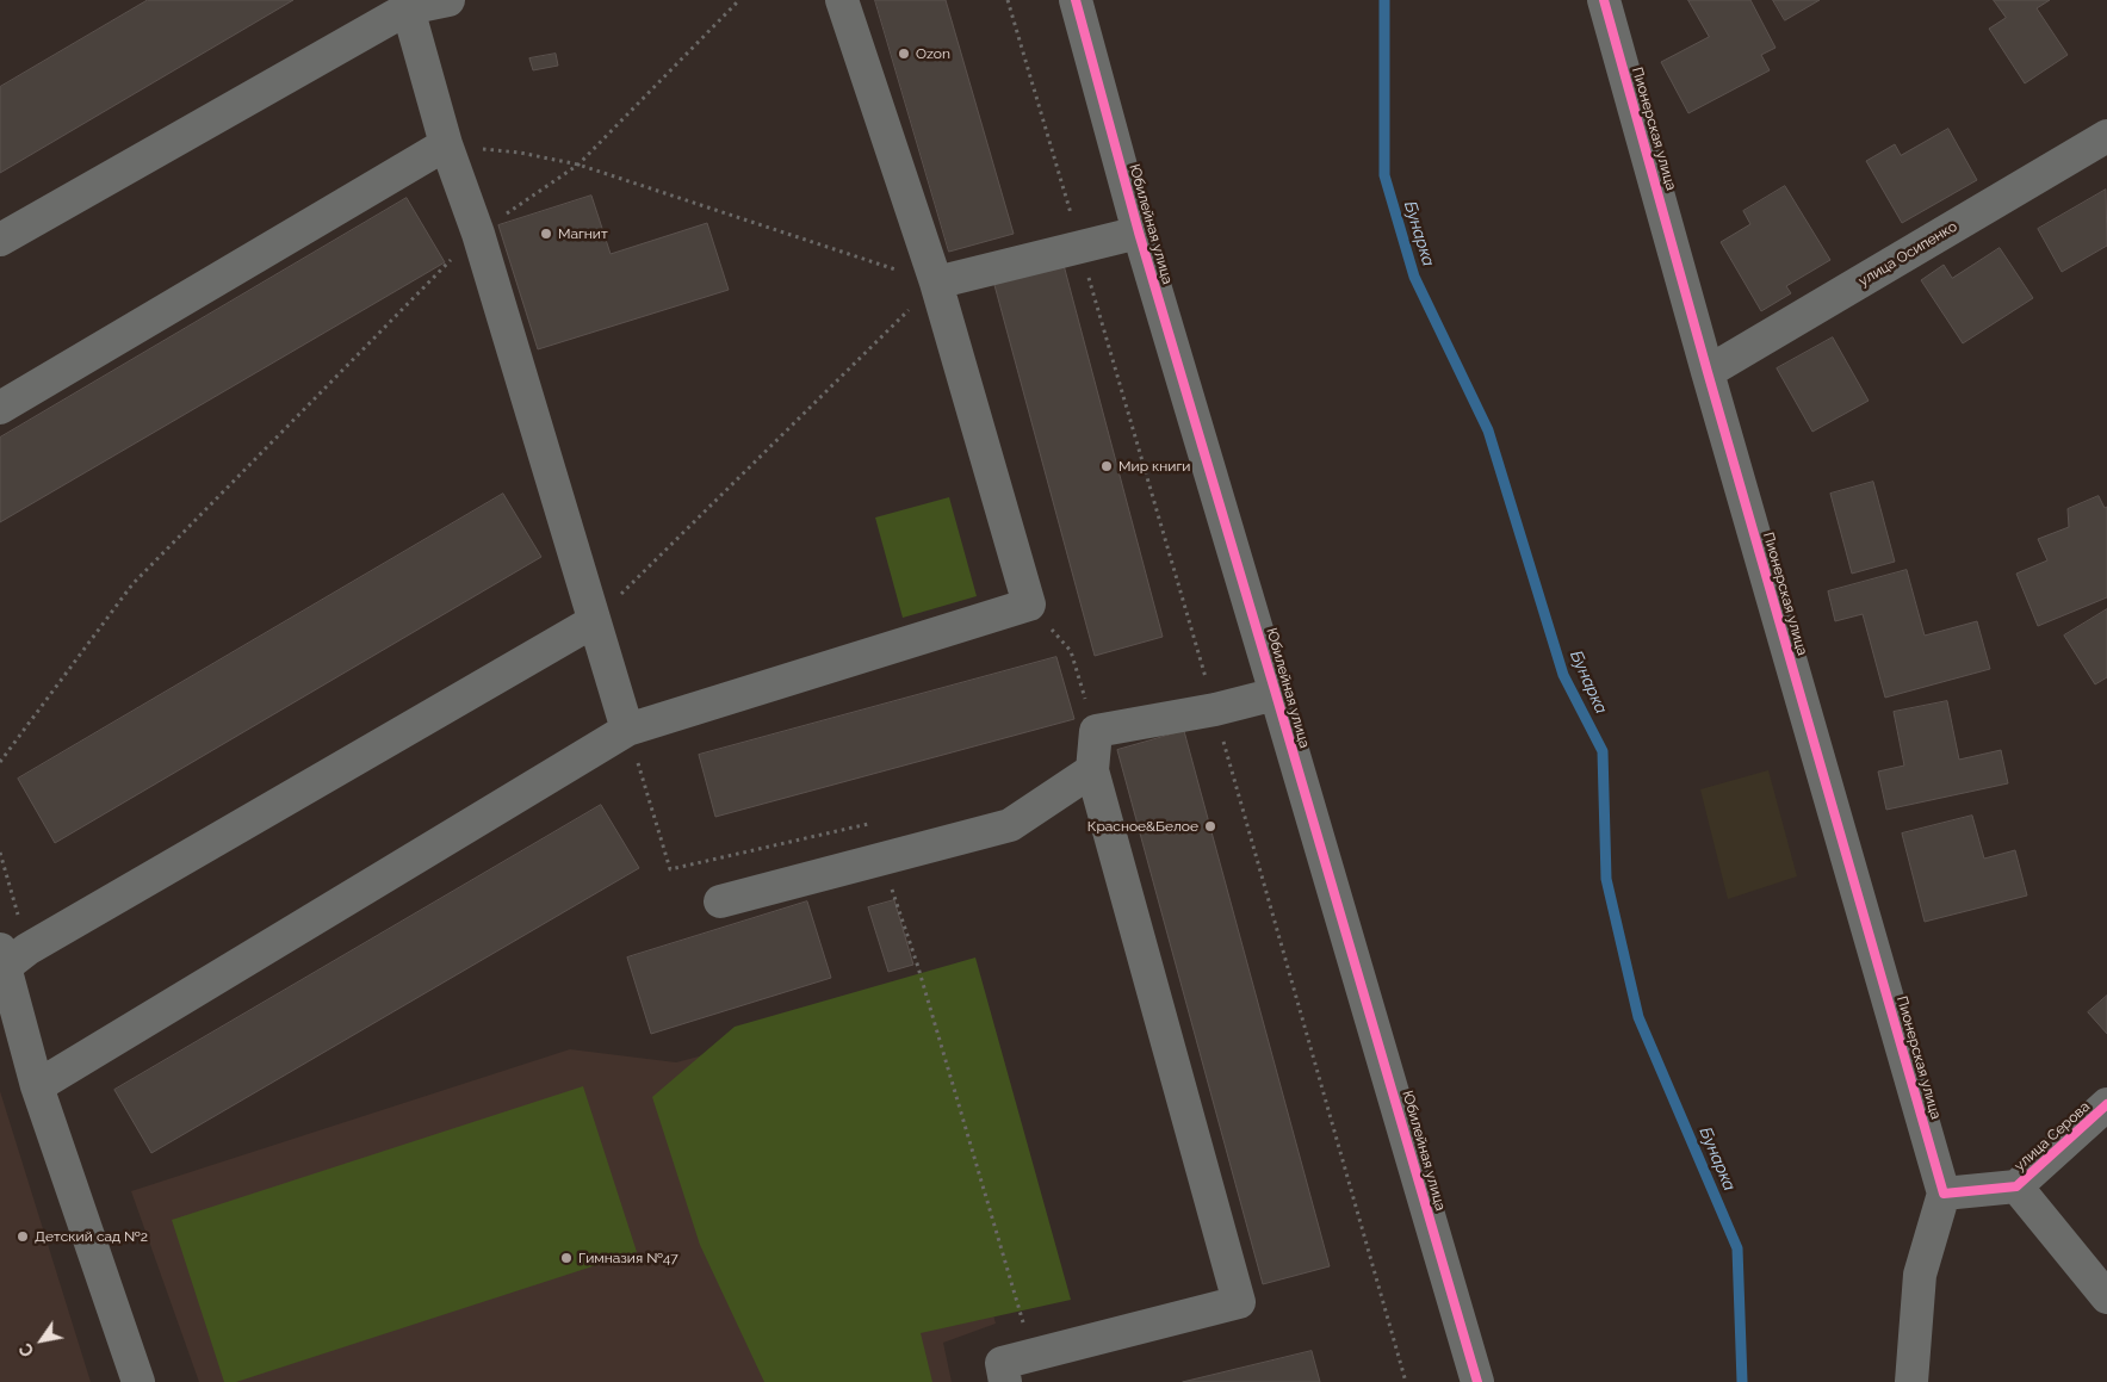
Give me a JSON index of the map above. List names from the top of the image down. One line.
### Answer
{"streets":{"street":["Пионерская улица","Юбилейная улица","улица Осипенко","улица Серова"]},"crossings":[["Пионерская улица","улица Осипенко"],["Пионерская улица","улица Серова"]],"water":["Бунарка"],"places":["Ozon","Магнит","Мир книги","Красное&Белое","Детский сад №2","Гимназия №47"],"north":"bottom left"}
